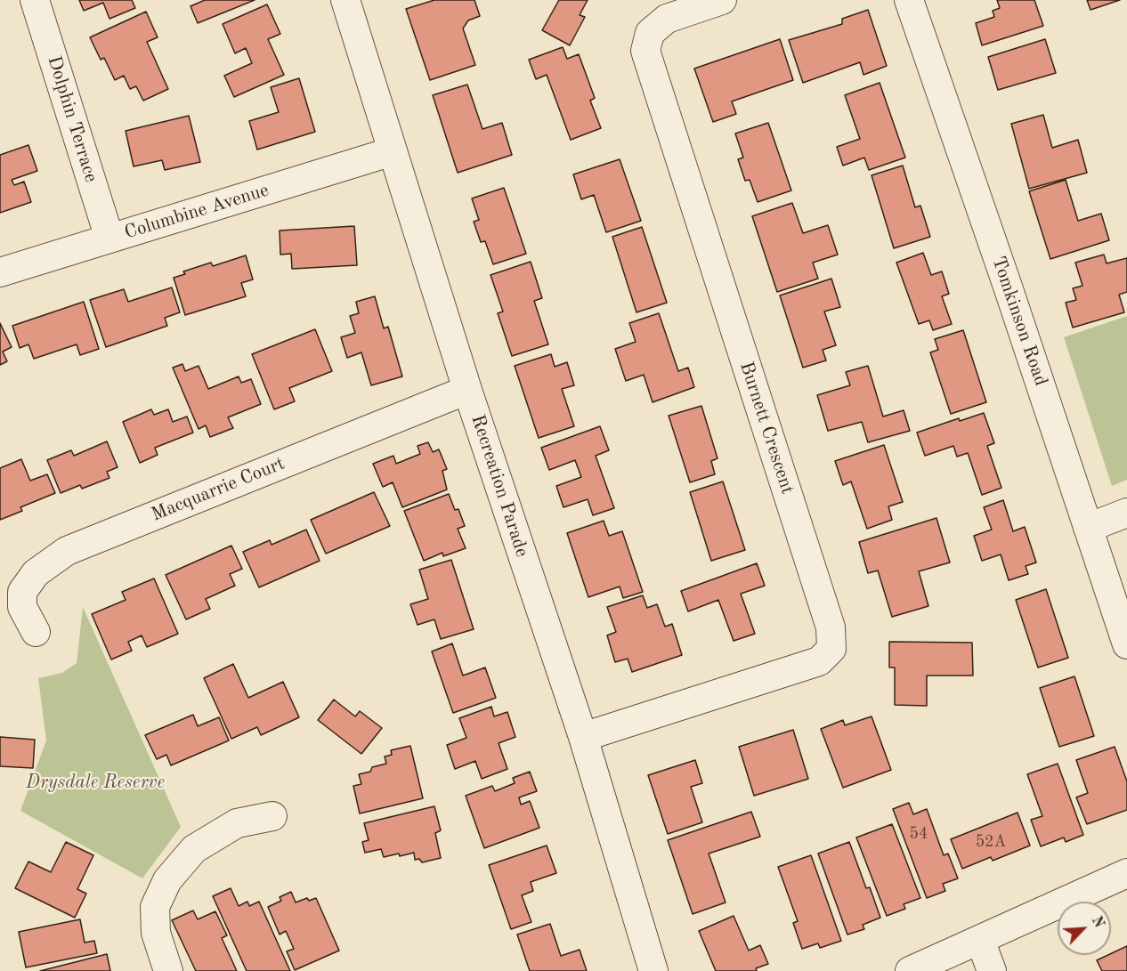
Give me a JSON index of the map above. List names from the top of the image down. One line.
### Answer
{"streets":{"street":["Dolphin Terrace","Columbine Avenue","Tomkinson Road","Burnett Crescent","Recreation Parade","Macquarrie Court"]},"crossings":[["Dolphin Terrace","Columbine Avenue"],["Columbine Avenue","Recreation Parade"],["Burnett Crescent","Recreation Parade"],["Recreation Parade","Macquarrie Court"]],"parks":["Drysdale Reserve"],"house_numbers":["54","52A"],"north":"top right"}
